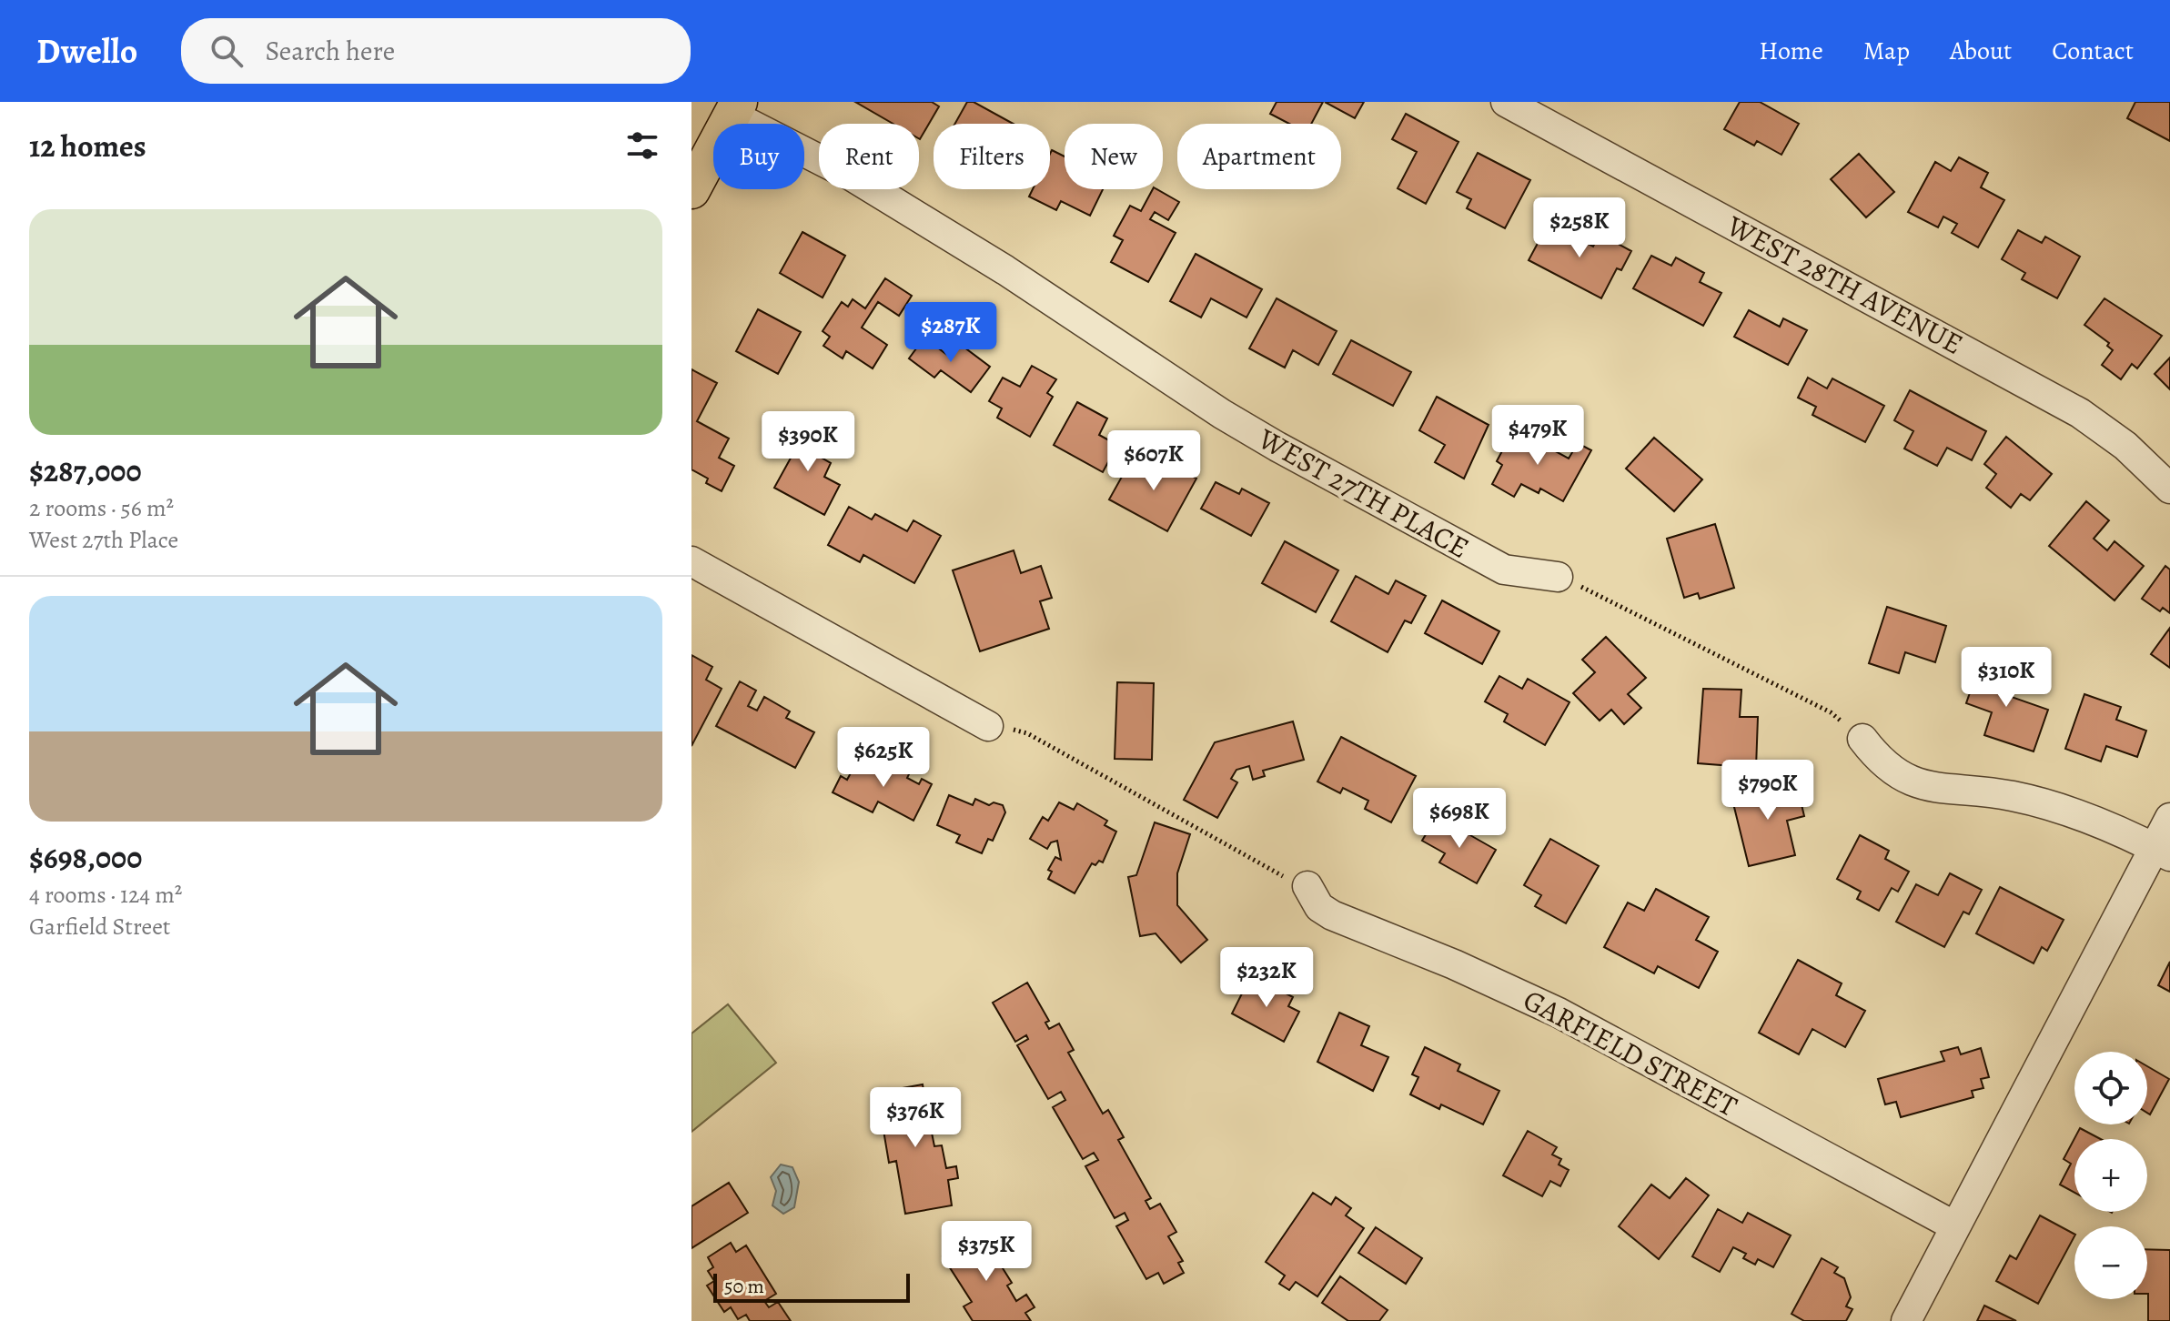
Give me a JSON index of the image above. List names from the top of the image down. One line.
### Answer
{"streets":{"street":["WEST 28TH AVENUE","WEST 27TH PLACE","GARFIELD STREET"]},"scale_bar":"50 m","page":{"header":"Dwello","search":"Search here","nav":["Home","Map","About","Contact"],"heading":"12 homes","chip":["Buy","Rent","Filters","New","Apartment"],"list":[{"name":"$287,000","note":"2 rooms · 56 m² · West 27th Place"},{"name":"$698,000","note":"4 rooms · 124 m² · Garfield Street"}],"price":["$258K","$287K","$479K","$390K","$607K","$310K","$625K","$790K","$698K","$232K","$376K","$375K"],"map_buttons":["+","−"],"scale":"50 m"}}
